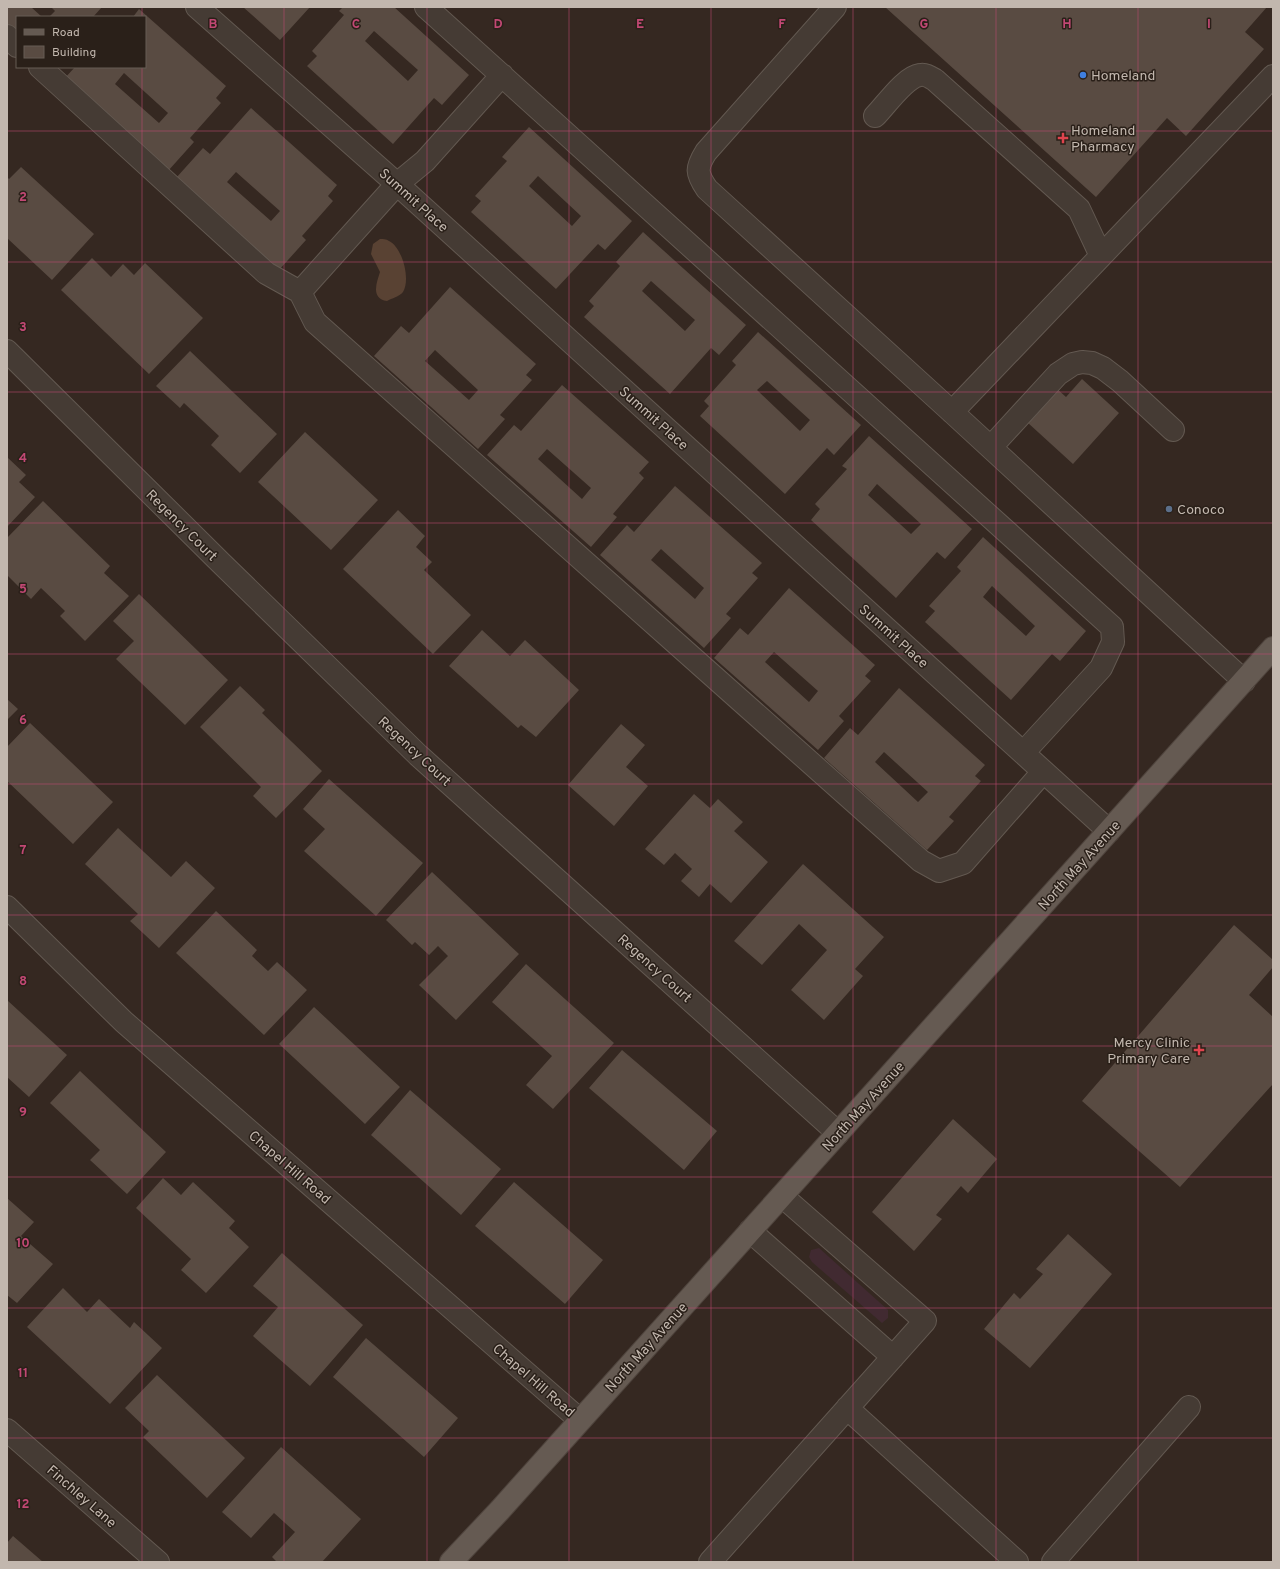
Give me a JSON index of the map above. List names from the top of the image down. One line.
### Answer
{"streets":{"main road":["North May Avenue"],"street":["Summit Place","Regency Court","Chapel Hill Road","Finchley Lane"]},"crossings":[["Summit Place","North May Avenue"],["Regency Court","North May Avenue"],["North May Avenue","Chapel Hill Road"]],"places":{"other":["Homeland","Conoco"],"health":["Homeland Pharmacy","Mercy Clinic Primary Care"]},"legend":["Road","Building"],"grid":{"columns":["B","C","D","E","F","G","H","I"],"rows":["2","3","4","5","6","7","8","9","10","11","12"]}}
